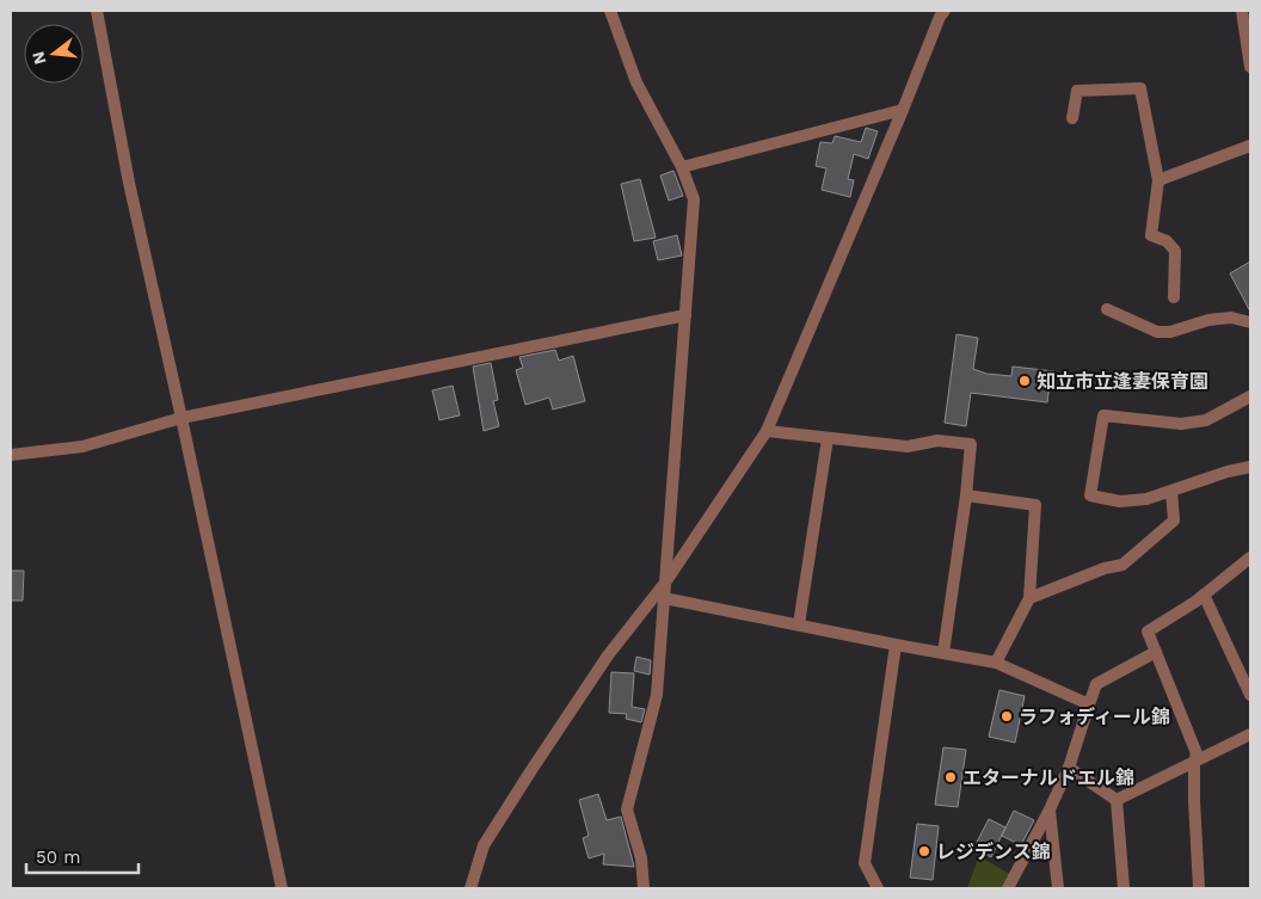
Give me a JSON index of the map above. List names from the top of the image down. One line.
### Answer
{"places":["知立市立逢妻保育園","ラフォディール錦","エターナルドエル錦","レジデンス錦"],"scale_bar":"50 m","north":"left"}
